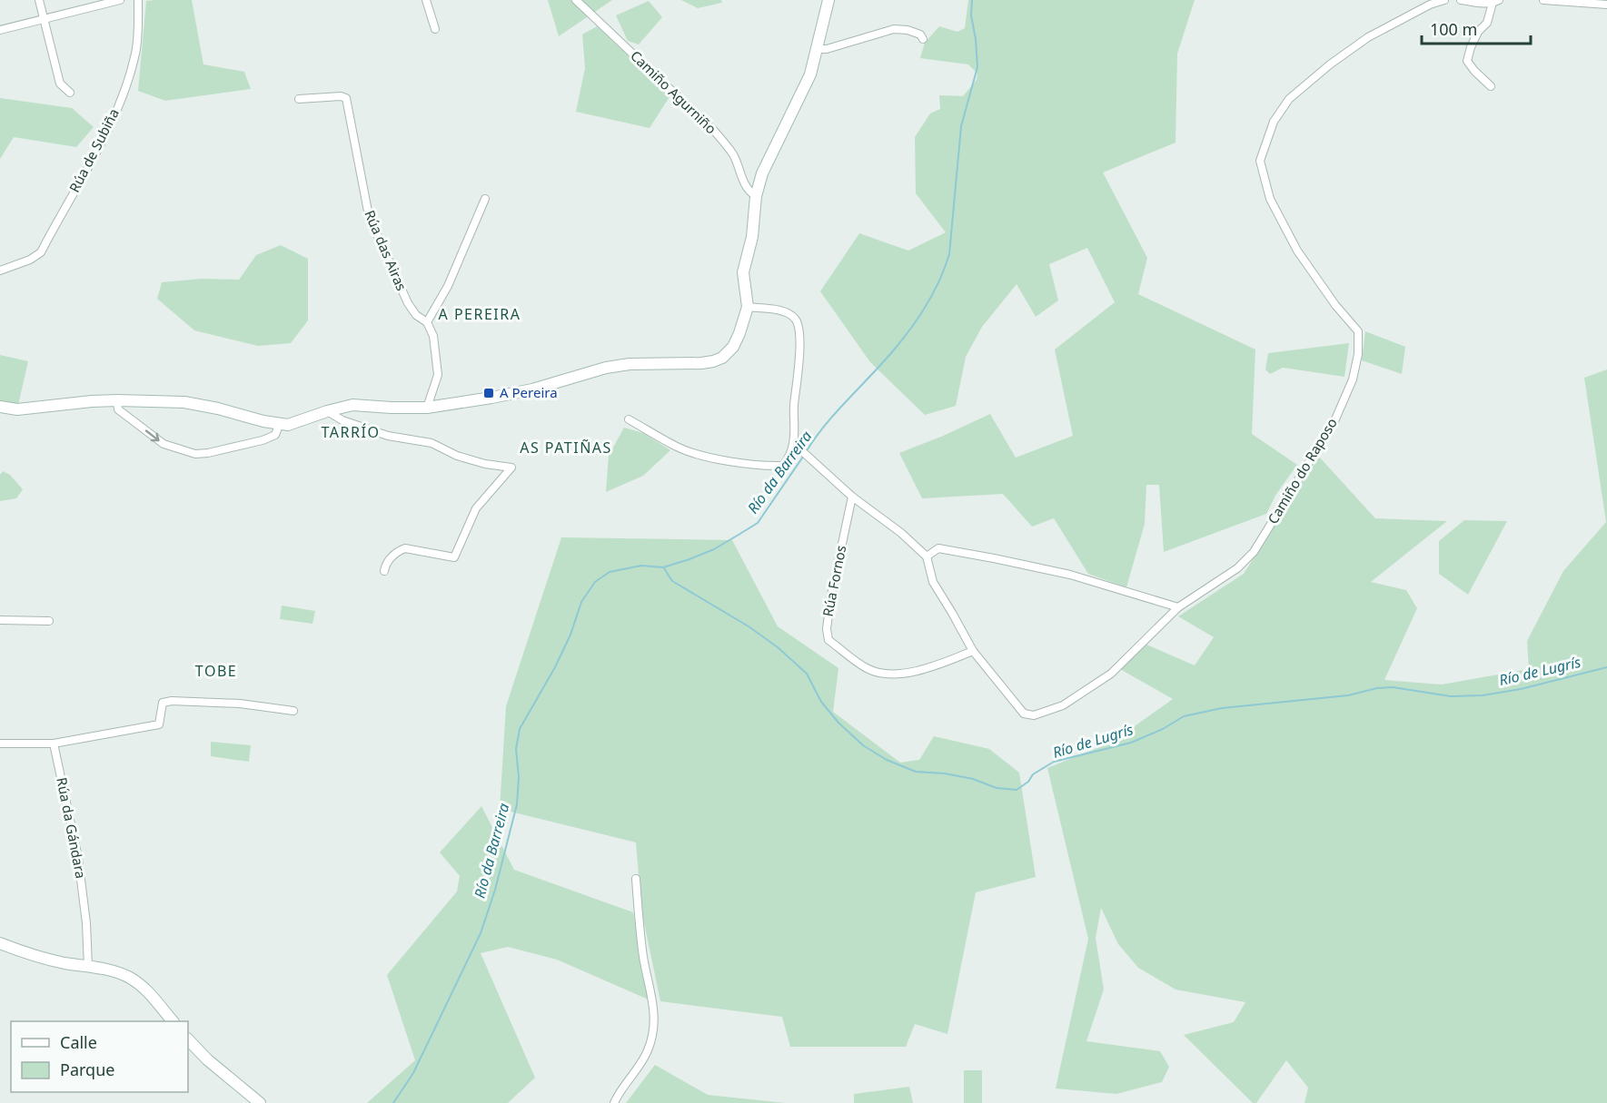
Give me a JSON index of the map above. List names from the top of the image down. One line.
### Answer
{"streets":{"street":["Camiño Agurniño","Rúa de Subiña","Rúa das Airas","Camiño do Raposo","Rúa Fornos","Rúa da Gándara"]},"districts":["A PEREIRA","TARRÍO","AS PATIÑAS","TOBE"],"water":["Río da Barreira","Río de Lugrís"],"places":{"transit":["A Pereira"]},"legend":["Calle","Parque"],"scale_bar":"100 m"}
